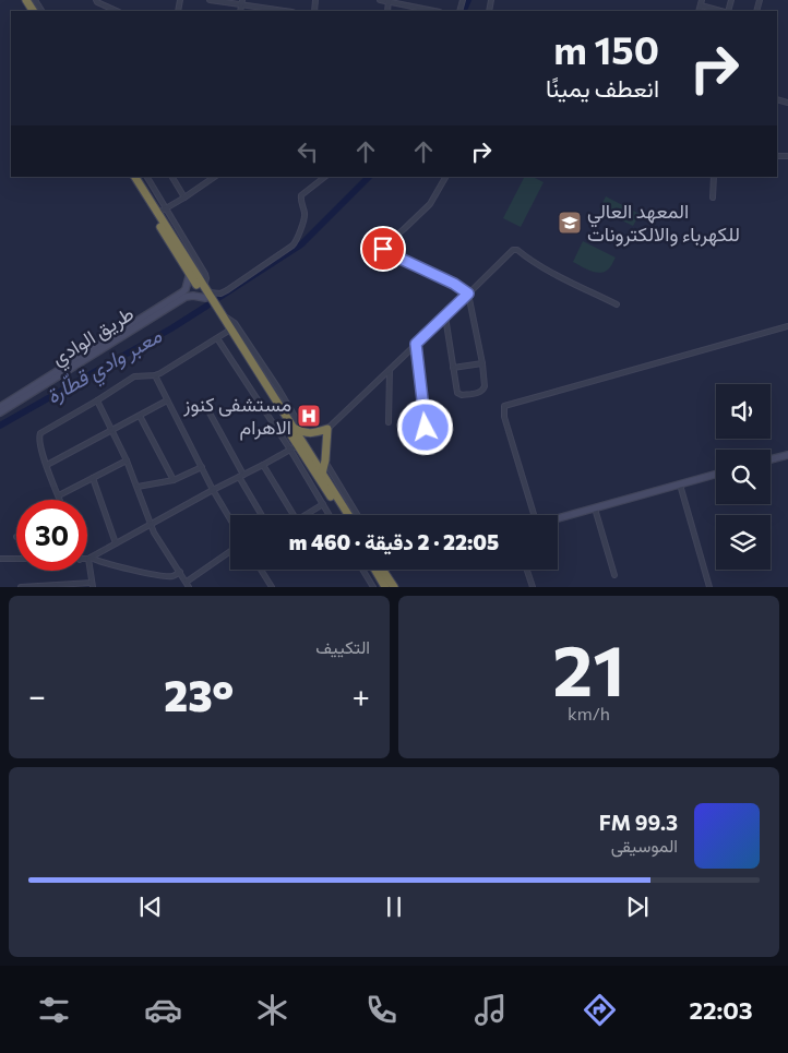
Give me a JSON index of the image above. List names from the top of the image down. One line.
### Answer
{"streets":{"main road":["طريق الوادي"]},"water":["معبر وادي قطّارة"],"places":{"school or university":["المعهد العالي للكهرباء والالكترونات"],"hospital":["مستشفى كنوز الاهرام"]},"page":{"turn":["150 m","انعطف يمينًا"],"limit":"30","trip":"22:05 · 2 دقيقة · 460 m","tile":[["21","km/h"],"التكييف"],"heat":["−","23°","+"],"song":["99.3 FM","الموسيقى"],"tabs":"22:03"}}
